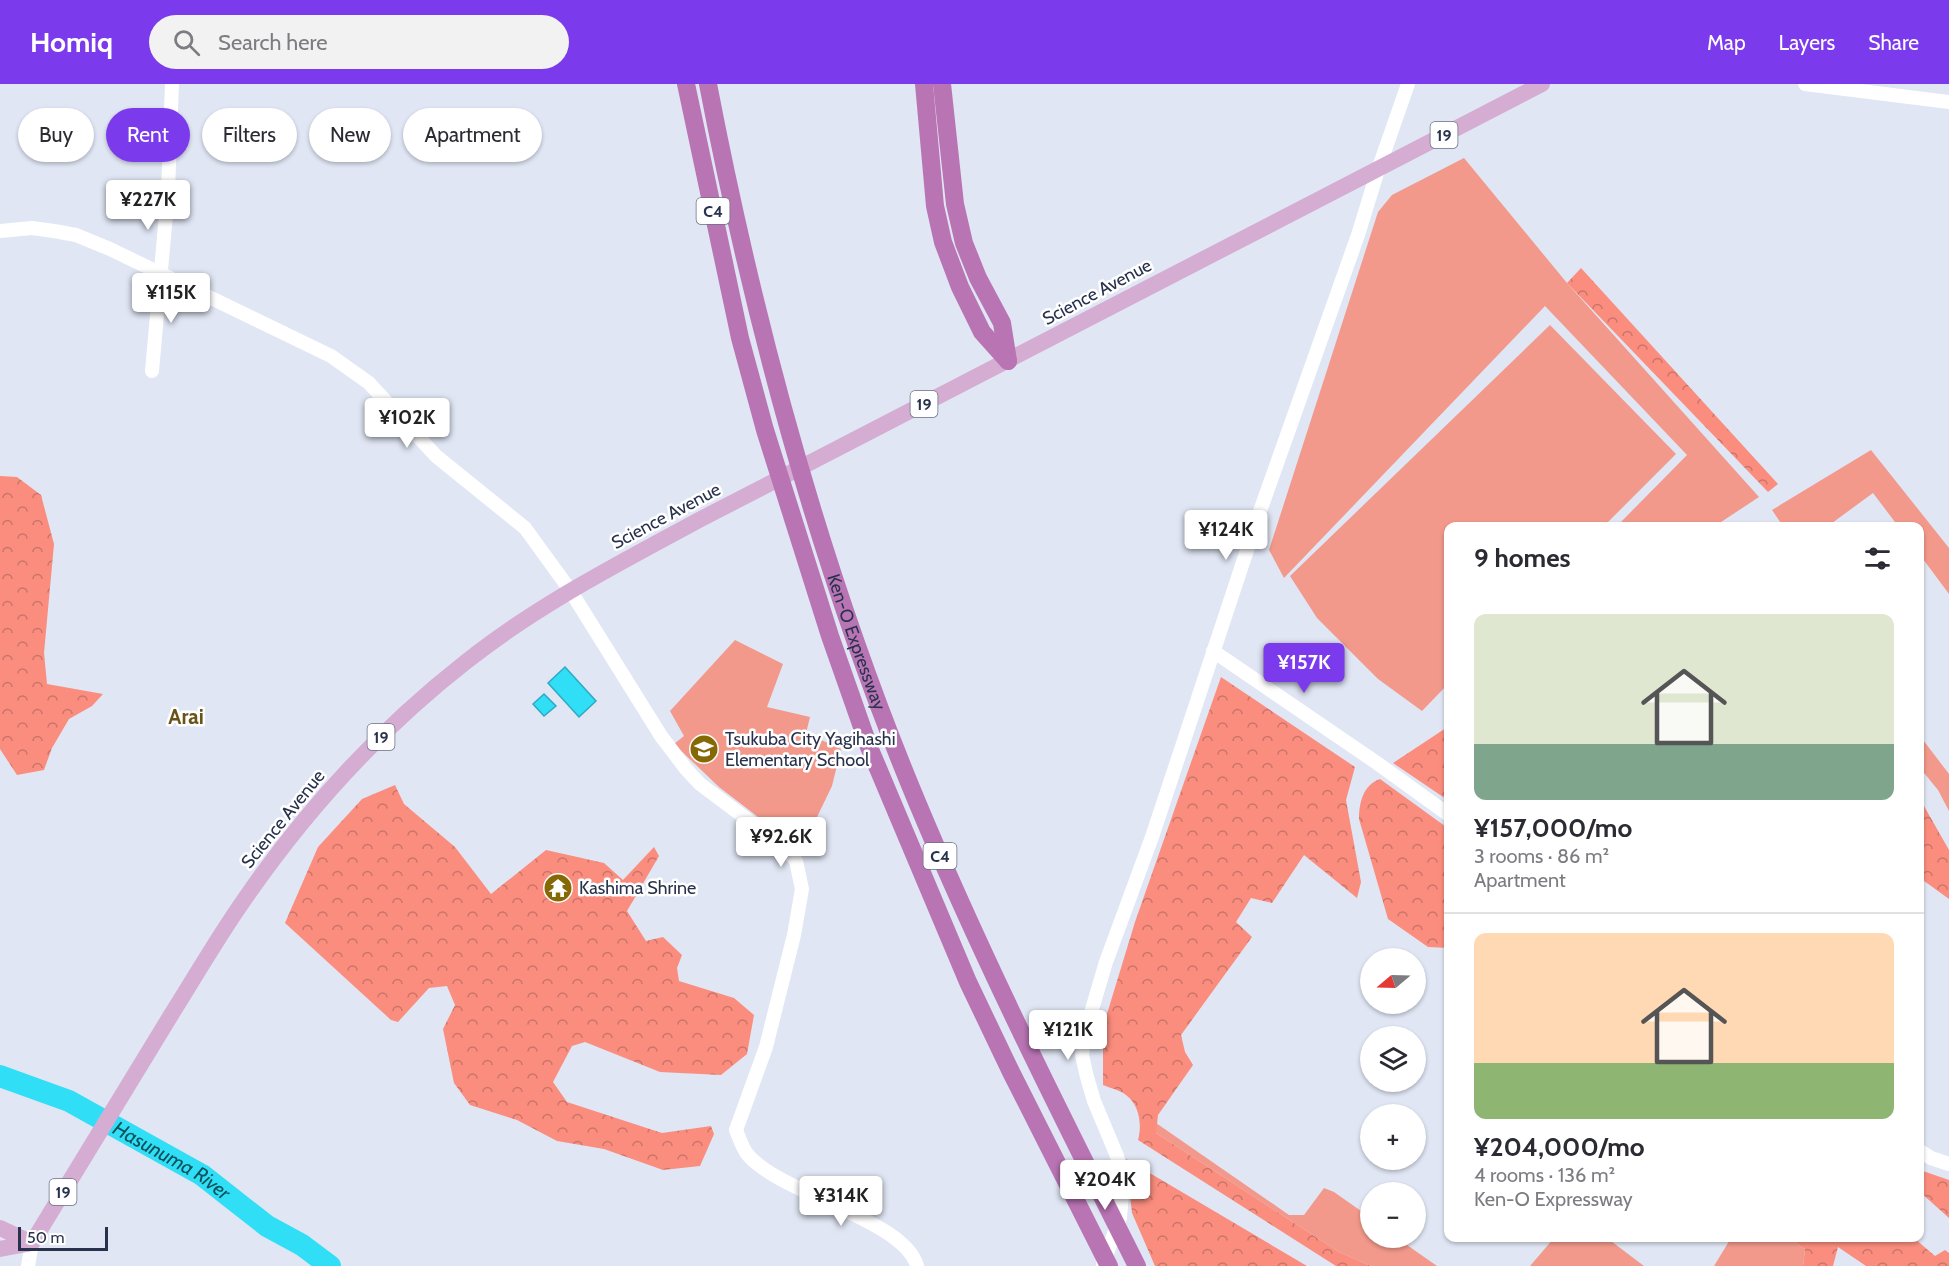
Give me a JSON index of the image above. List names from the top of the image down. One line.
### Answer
{"streets":{"highway":["C4","Ken-O Expressway"],"main road":["19","Science Avenue"]},"districts":["Arai"],"water":["Hasunuma River"],"places":{"school or university":["Tsukuba City Yagihashi Elementary School"],"temple":["Kashima Shrine"]},"scale_bar":"50 m","north":"left","page":{"header":"Homiq","search":"Search here","nav":["Map","Layers","Share"],"chip":["Buy","Rent","Filters","New","Apartment"],"price":["¥227K","¥115K","¥102K","¥124K","¥157K","¥92.6K","¥121K","¥204K","¥314K"],"heading":"9 homes","list":[{"name":"¥157,000/mo","note":"3 rooms · 86 m² · Apartment"},{"name":"¥204,000/mo","note":"4 rooms · 136 m² · Ken-O Expressway"}],"map_buttons":["+","−"],"scale":"50 m"}}
